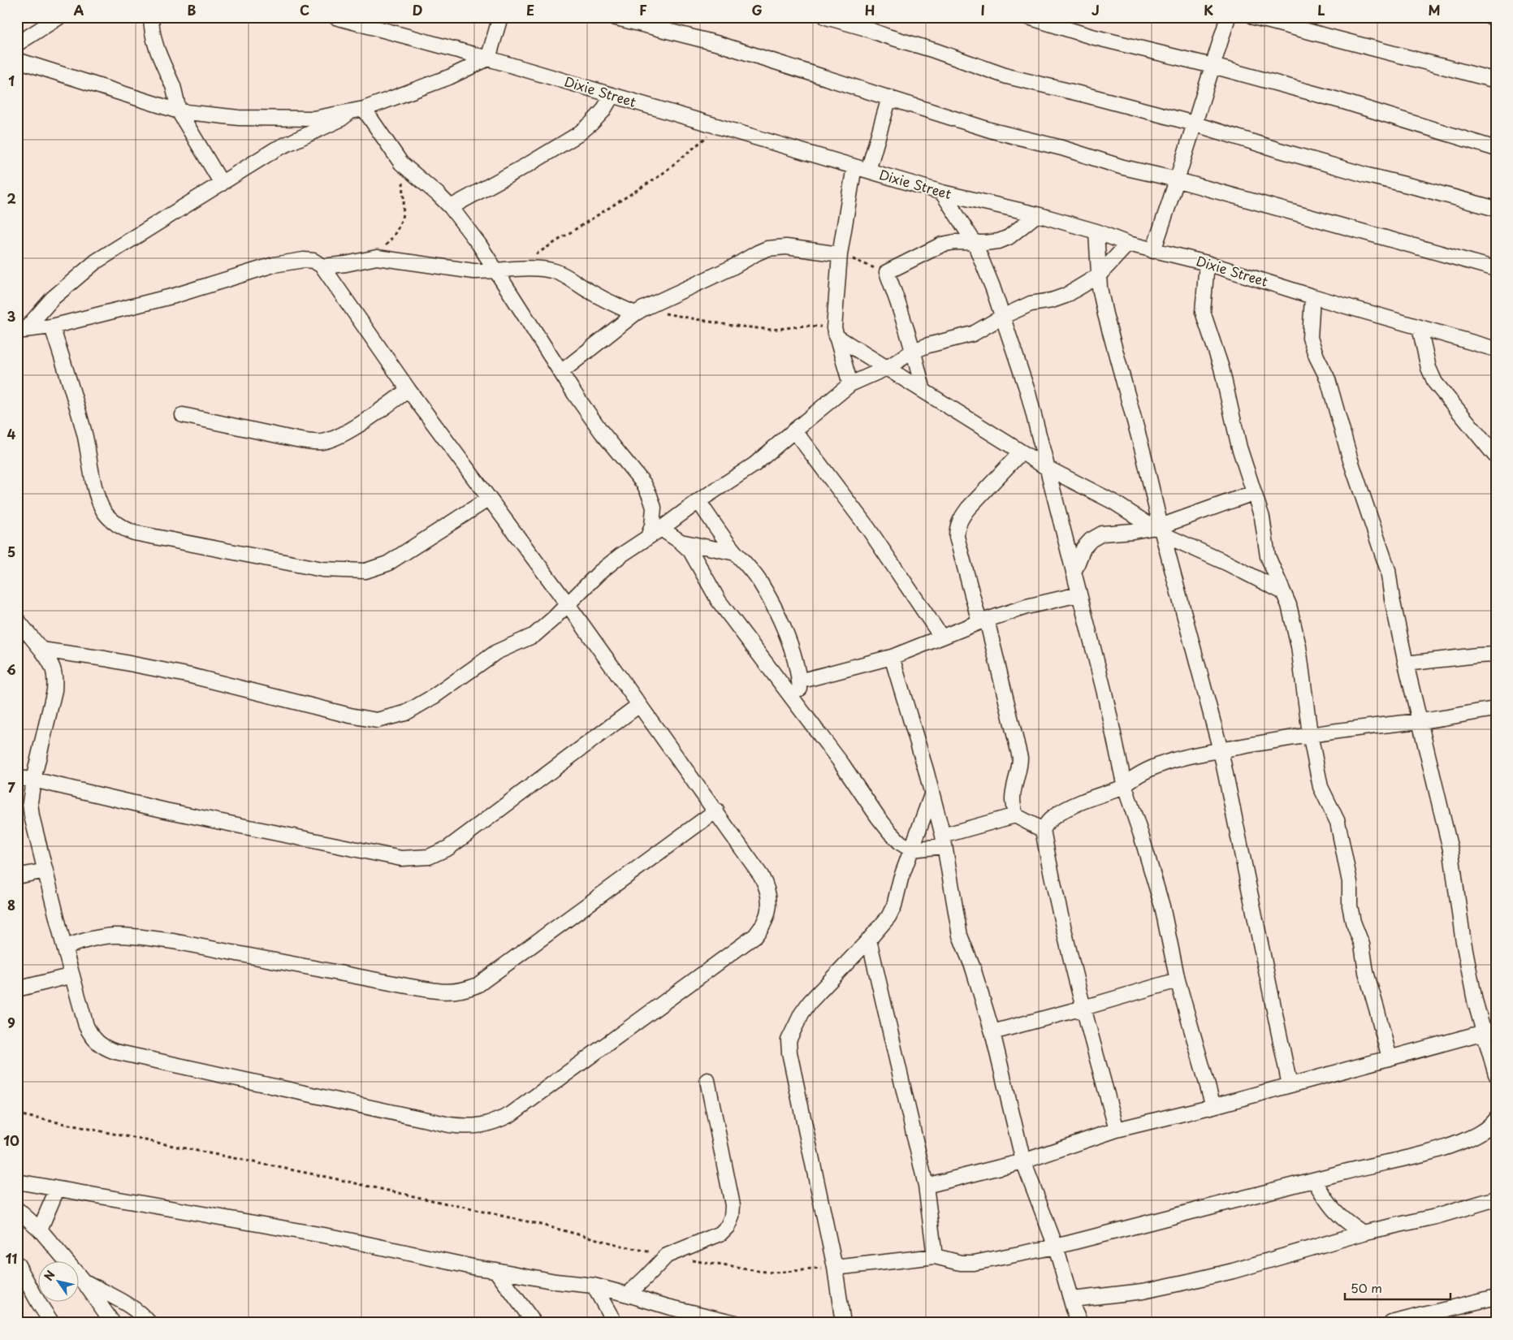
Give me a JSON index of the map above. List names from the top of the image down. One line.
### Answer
{"streets":{"street":["Dixie Street"]},"scale_bar":"50 m","north":"top left","grid":{"columns":["A","B","C","D","E","F","G","H","I","J","K","L","M"],"rows":["1","2","3","4","5","6","7","8","9","10","11"]}}
